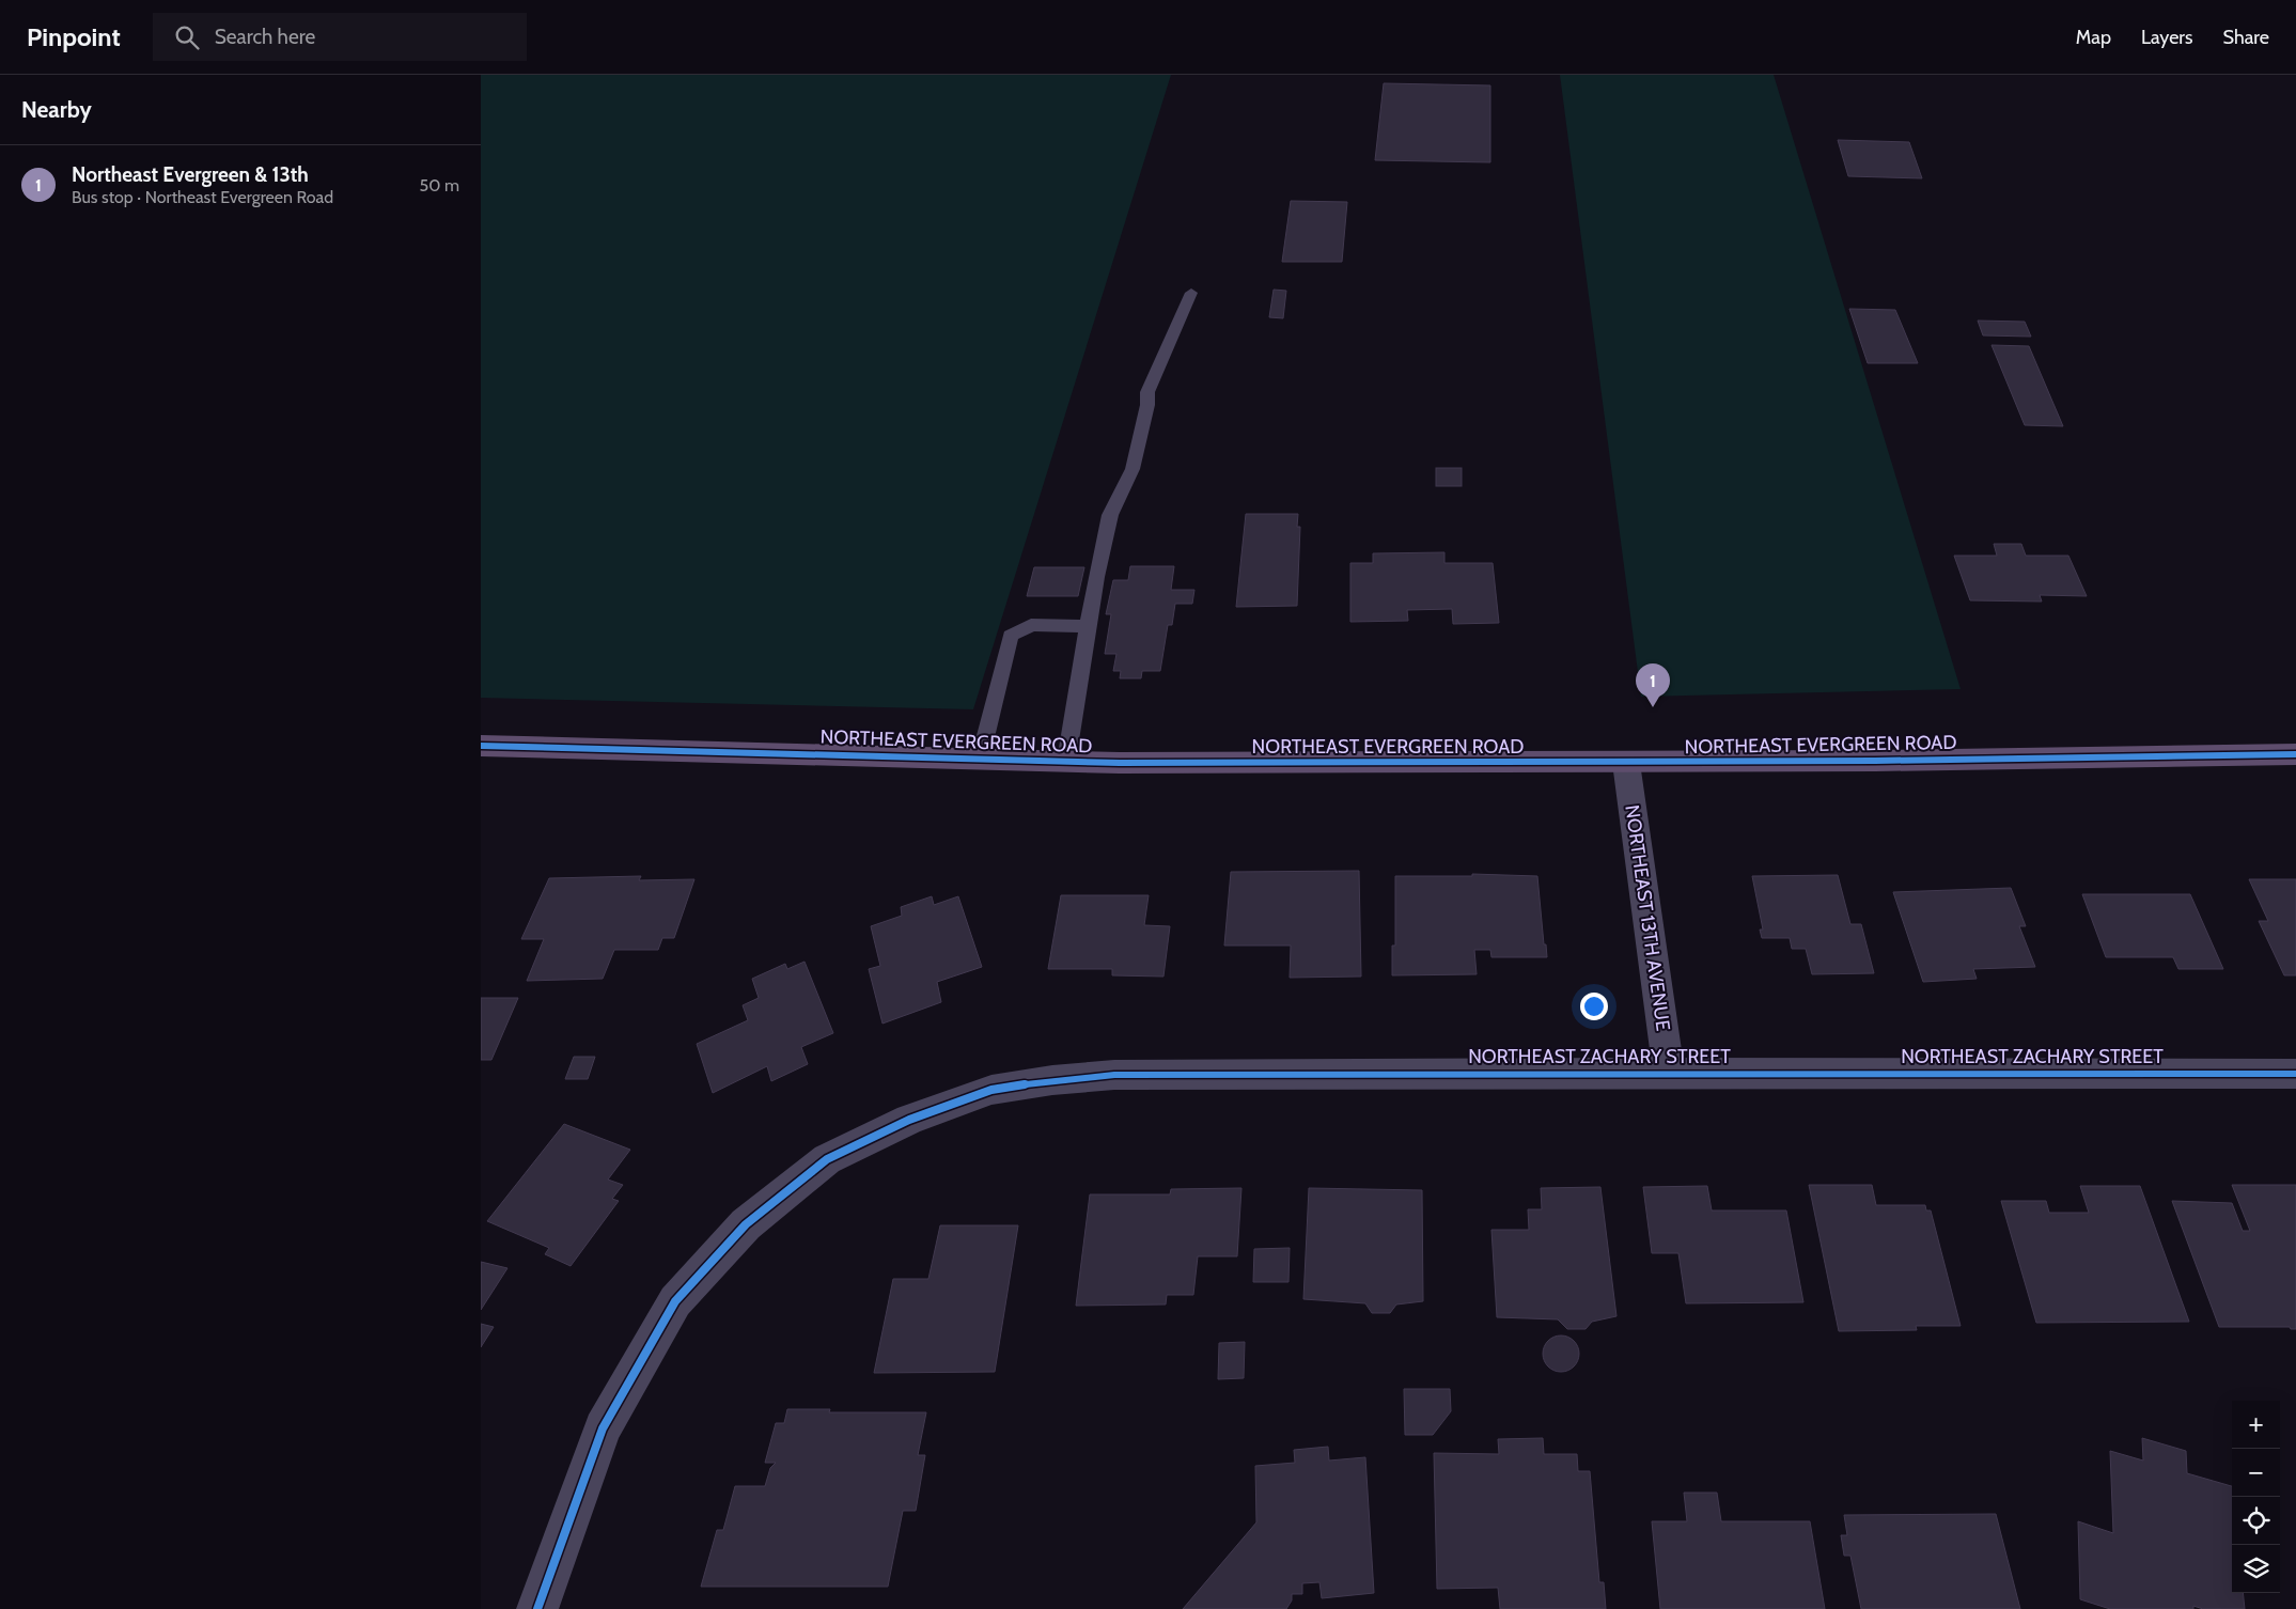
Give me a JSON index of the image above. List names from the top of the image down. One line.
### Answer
{"streets":{"main road":["NORTHEAST EVERGREEN ROAD"],"street":["NORTHEAST 13TH AVENUE","NORTHEAST ZACHARY STREET"]},"crossings":[["NORTHEAST EVERGREEN ROAD","NORTHEAST 13TH AVENUE"],["NORTHEAST 13TH AVENUE","NORTHEAST ZACHARY STREET"]],"page":{"header":"Pinpoint","search":"Search here","nav":["Map","Layers","Share"],"heading":"Nearby","list":[{"mark":"1","name":"Northeast Evergreen & 13th","note":"Bus stop · Northeast Evergreen Road","value":"50 m"}],"pins":"1","map_buttons":["+","−"]}}
